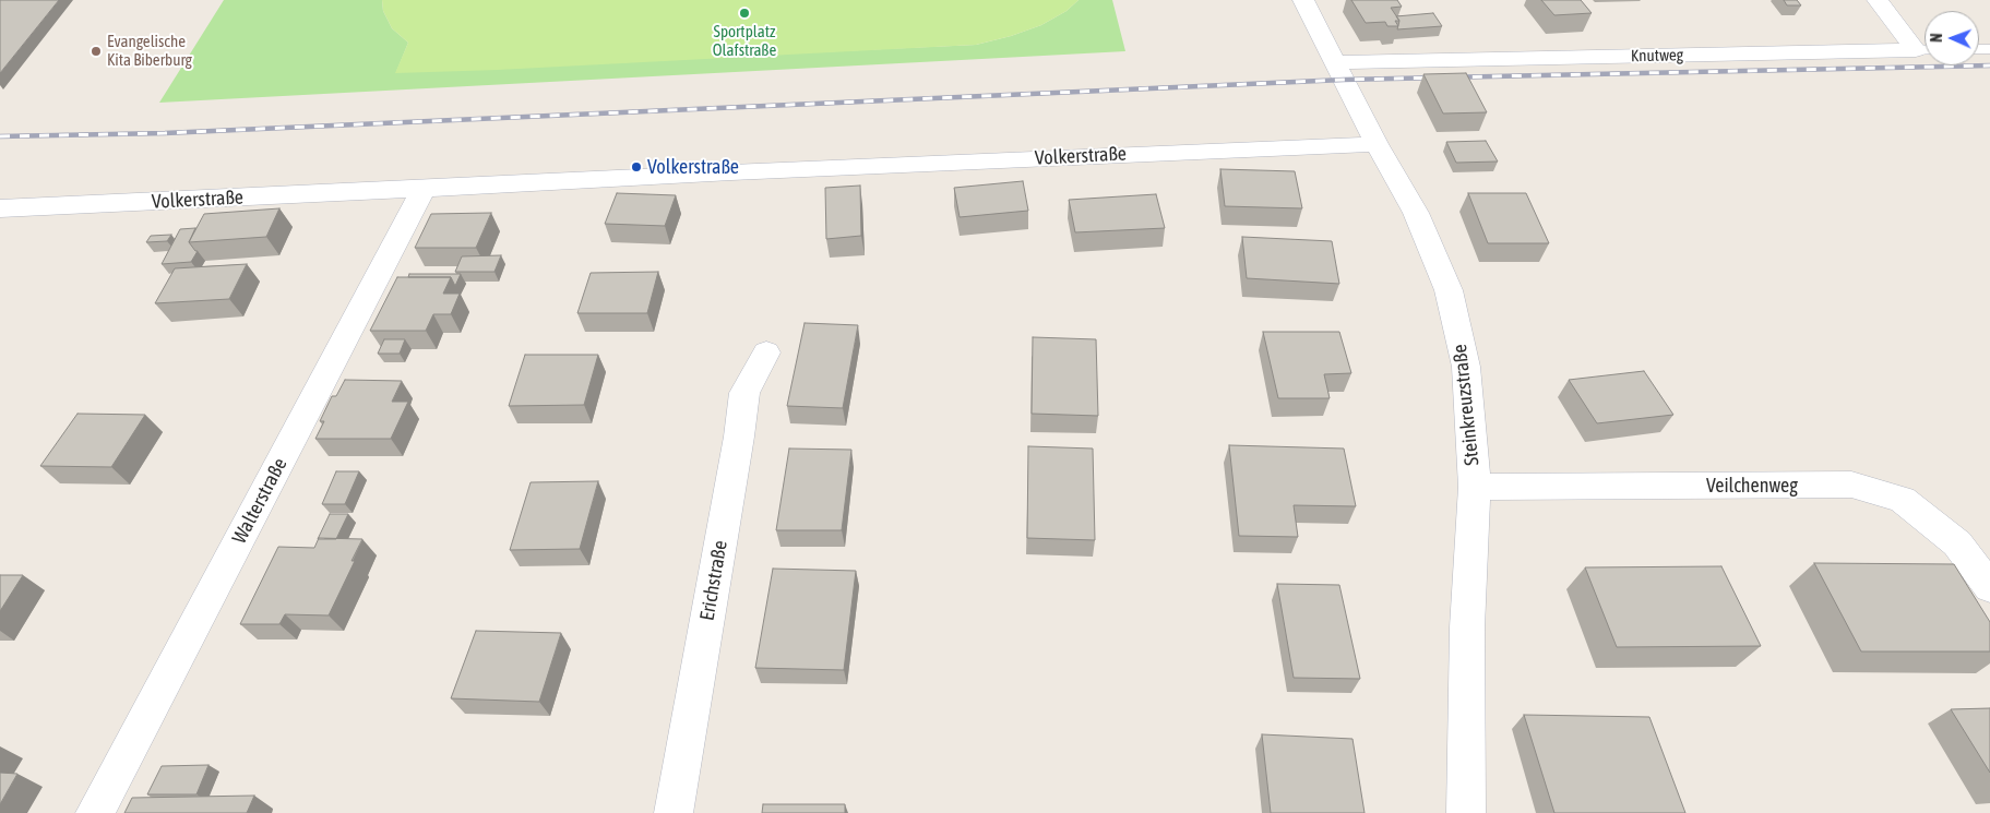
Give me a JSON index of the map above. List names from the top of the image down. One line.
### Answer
{"streets":{"street":["Knutweg","Volkerstraße","Steinkreuzstraße","Veilchenweg","Walterstraße","Erichstraße"]},"crossings":[["Knutweg","Steinkreuzstraße"],["Volkerstraße","Steinkreuzstraße"],["Volkerstraße","Walterstraße"],["Steinkreuzstraße","Veilchenweg"]],"places":["Sportplatz Olafstraße","Evangelische Kita Biberburg","Volkerstraße"],"north":"left"}
